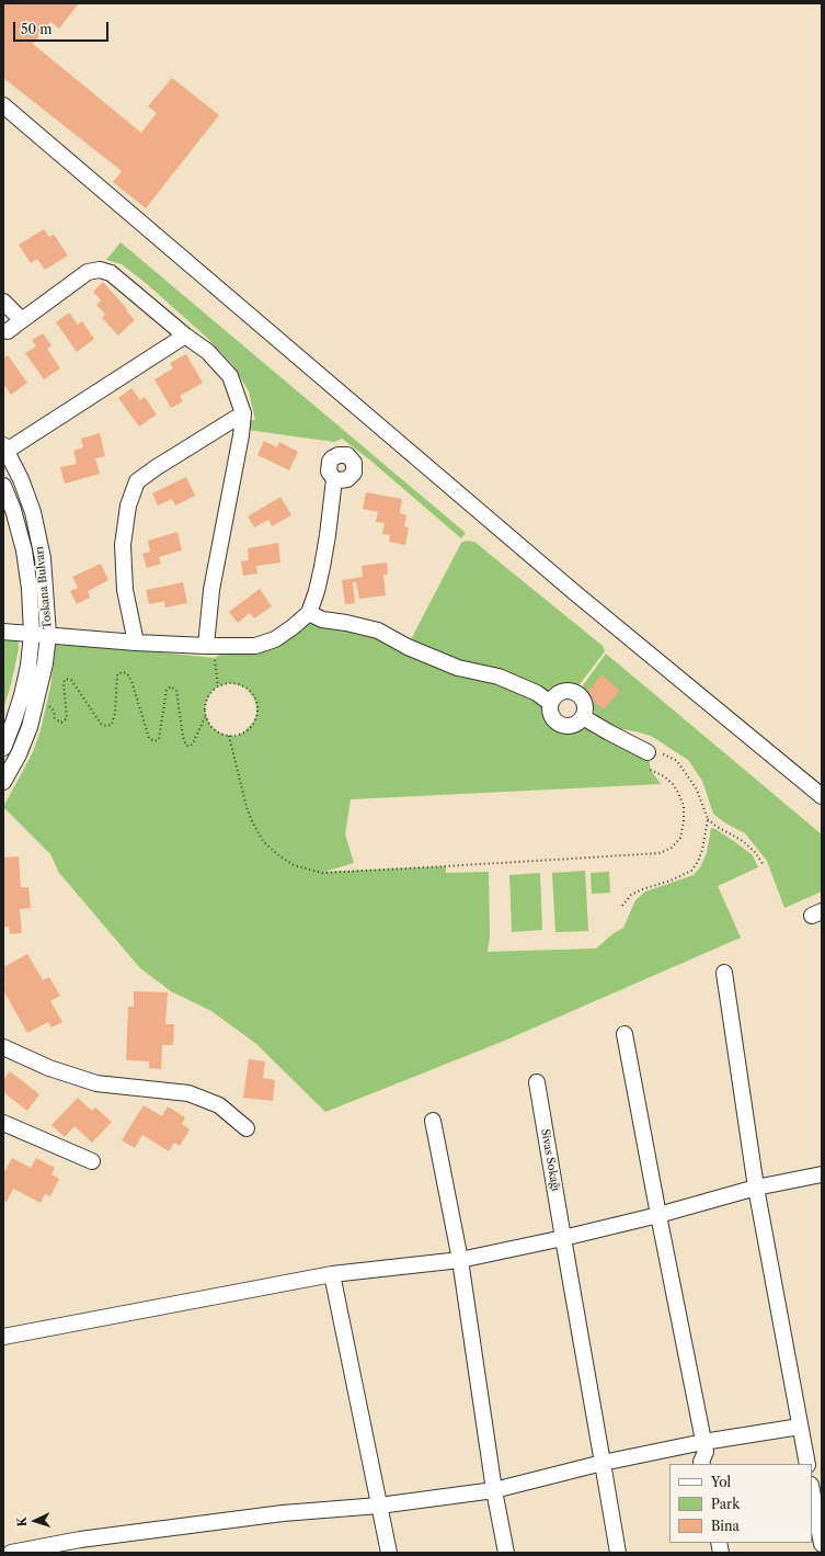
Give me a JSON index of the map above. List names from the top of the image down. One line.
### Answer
{"streets":{"street":["Toskana Bulvarı","Sivas Sokağı"]},"legend":["Yol","Park","Bina"],"scale_bar":"50 m","north":"left"}
